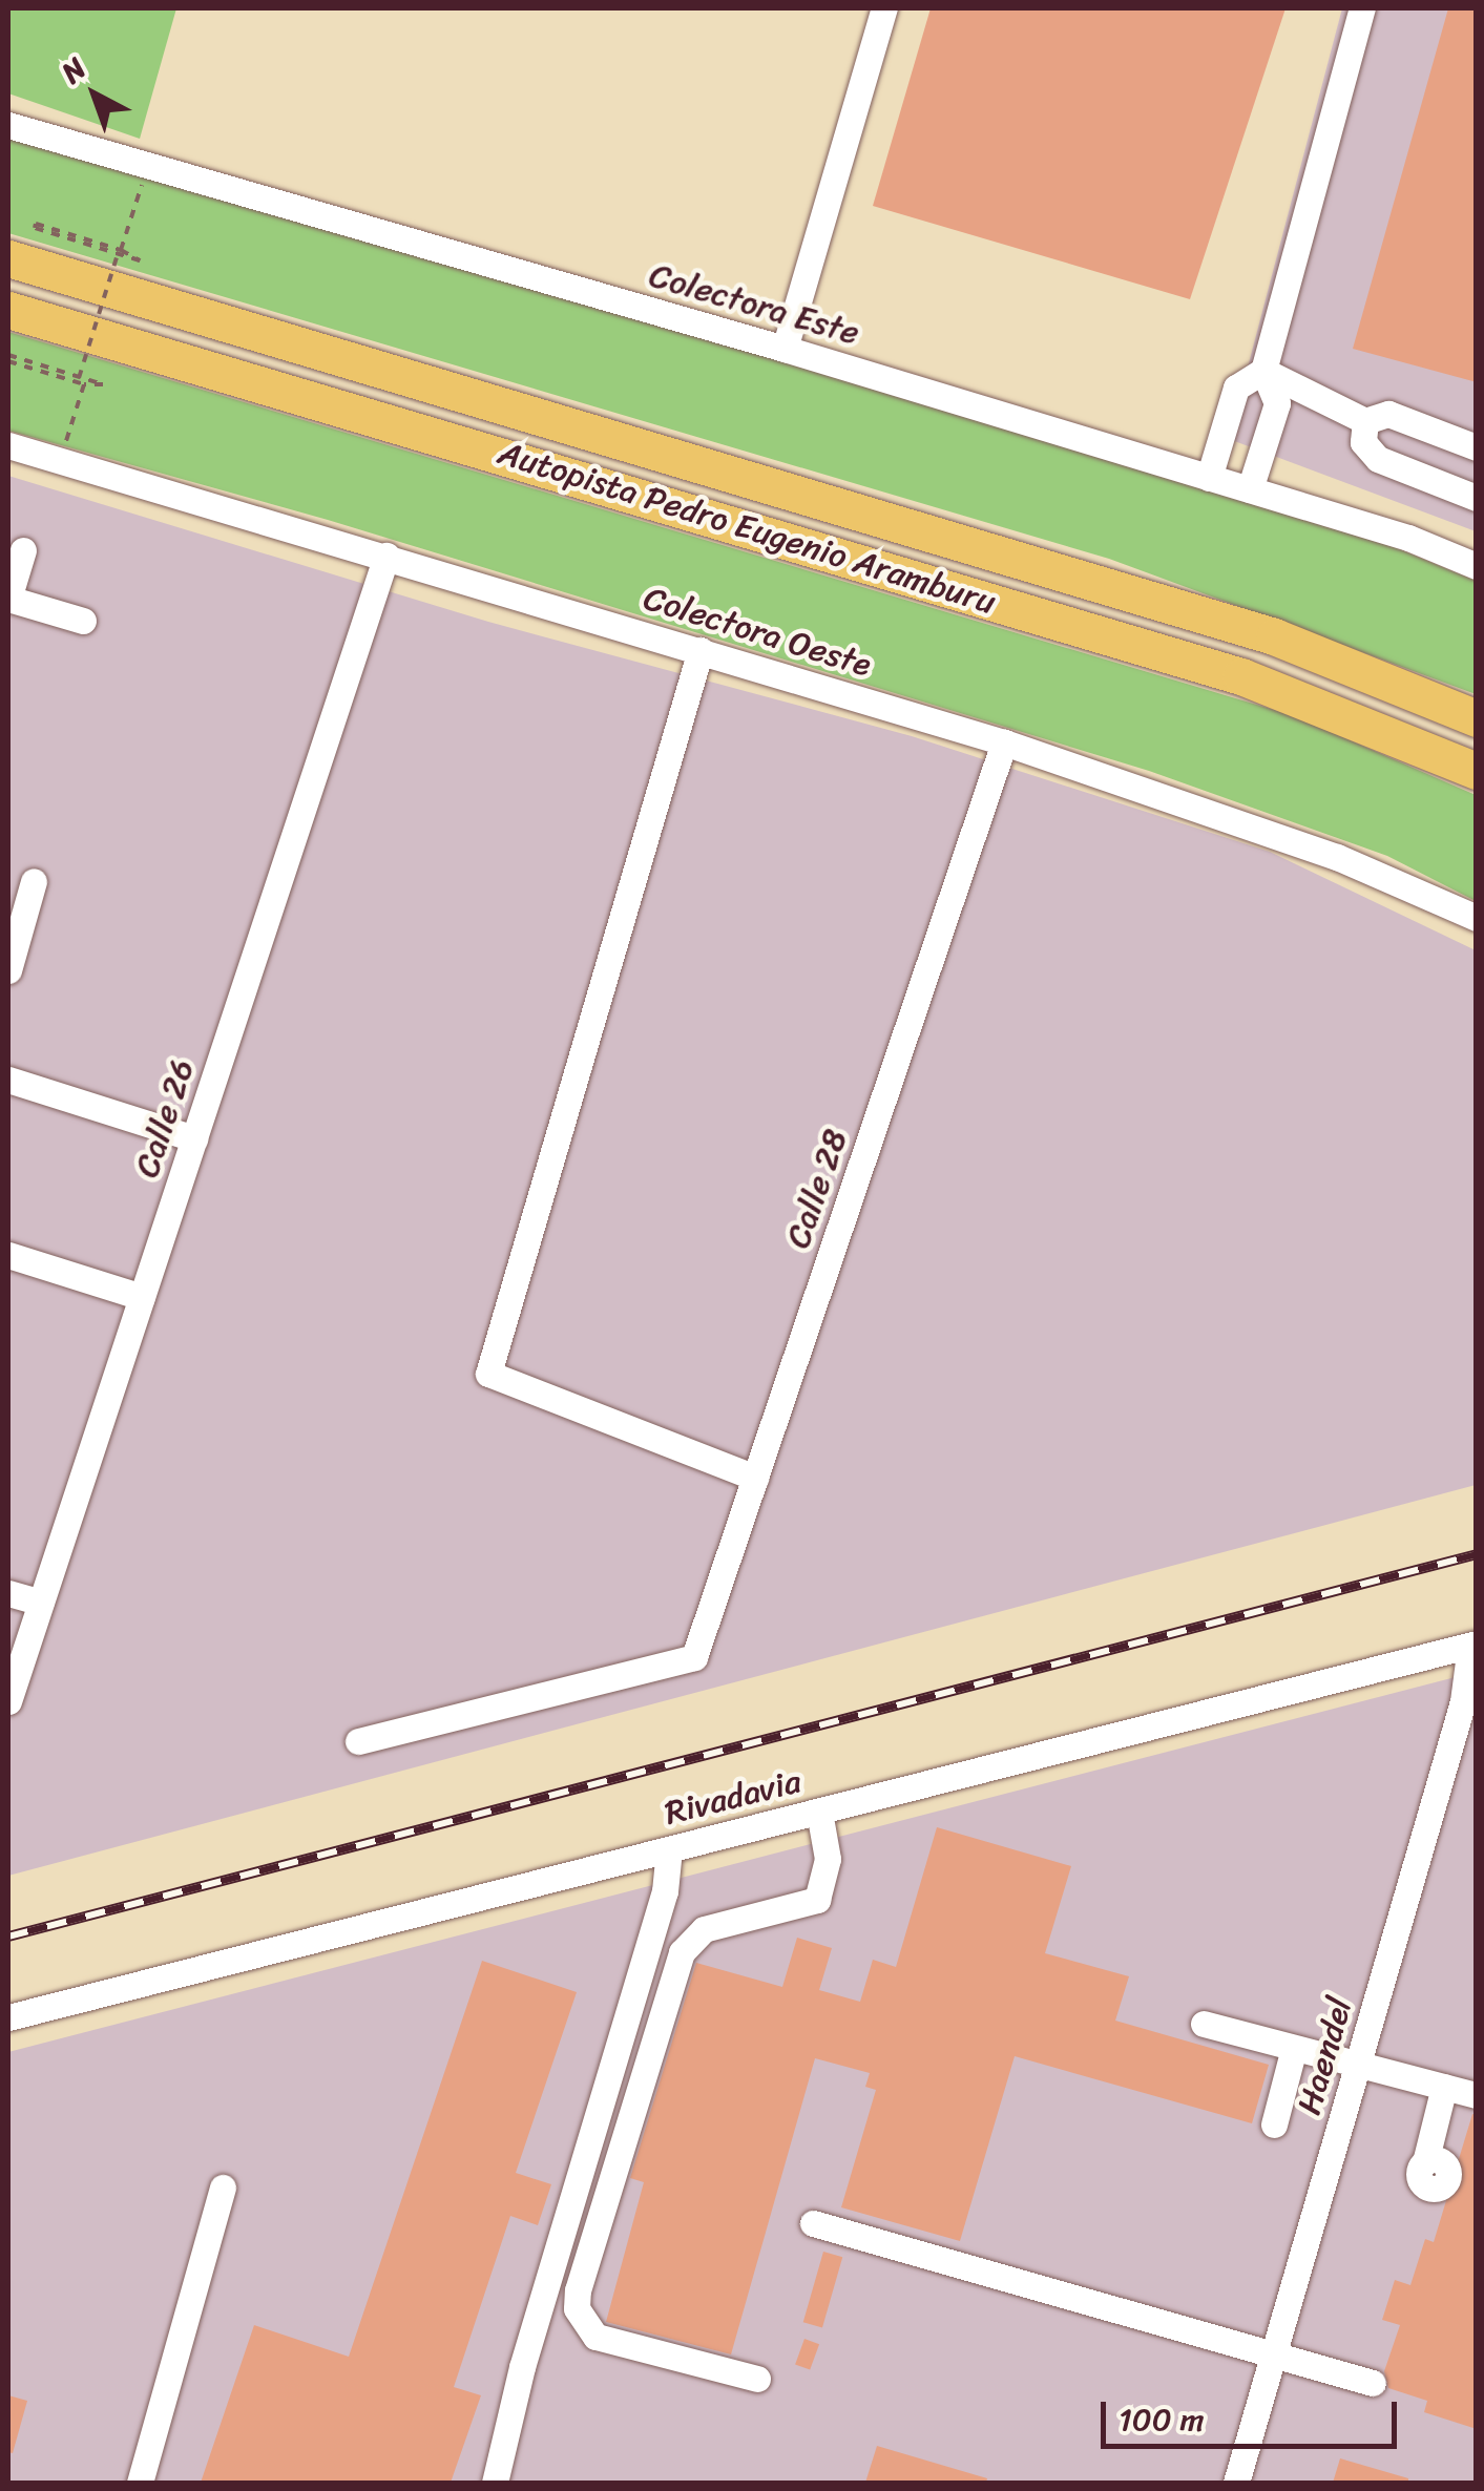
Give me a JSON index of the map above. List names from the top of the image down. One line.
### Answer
{"streets":{"highway":["Autopista Pedro Eugenio Aramburu"],"street":["Colectora Este","Colectora Oeste","Calle 26","Calle 28","Rivadavia","Haendel"]},"crossings":[["Colectora Oeste","Calle 26"],["Colectora Oeste","Calle 28"],["Rivadavia","Haendel"]],"scale_bar":"100 m","north":"top left"}
